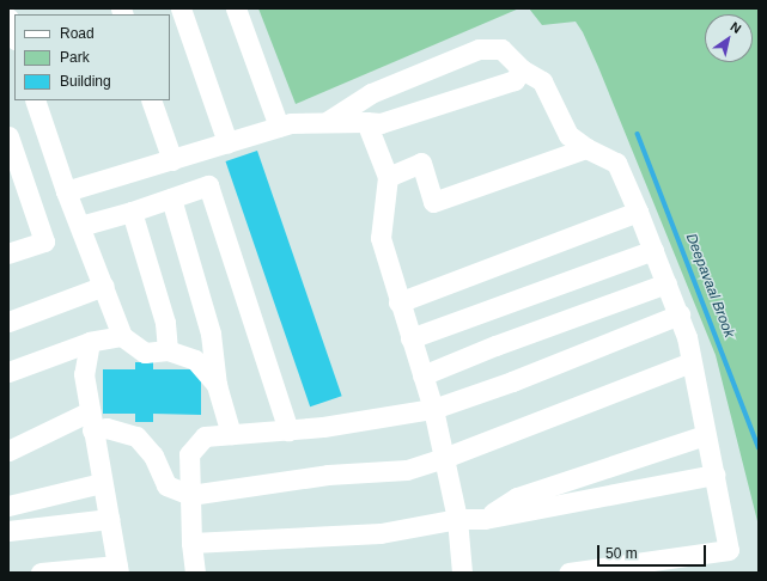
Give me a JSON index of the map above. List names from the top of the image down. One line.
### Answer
{"water":["Deepavaal Brook"],"legend":["Road","Park","Building"],"scale_bar":"50 m","north":"top right"}
